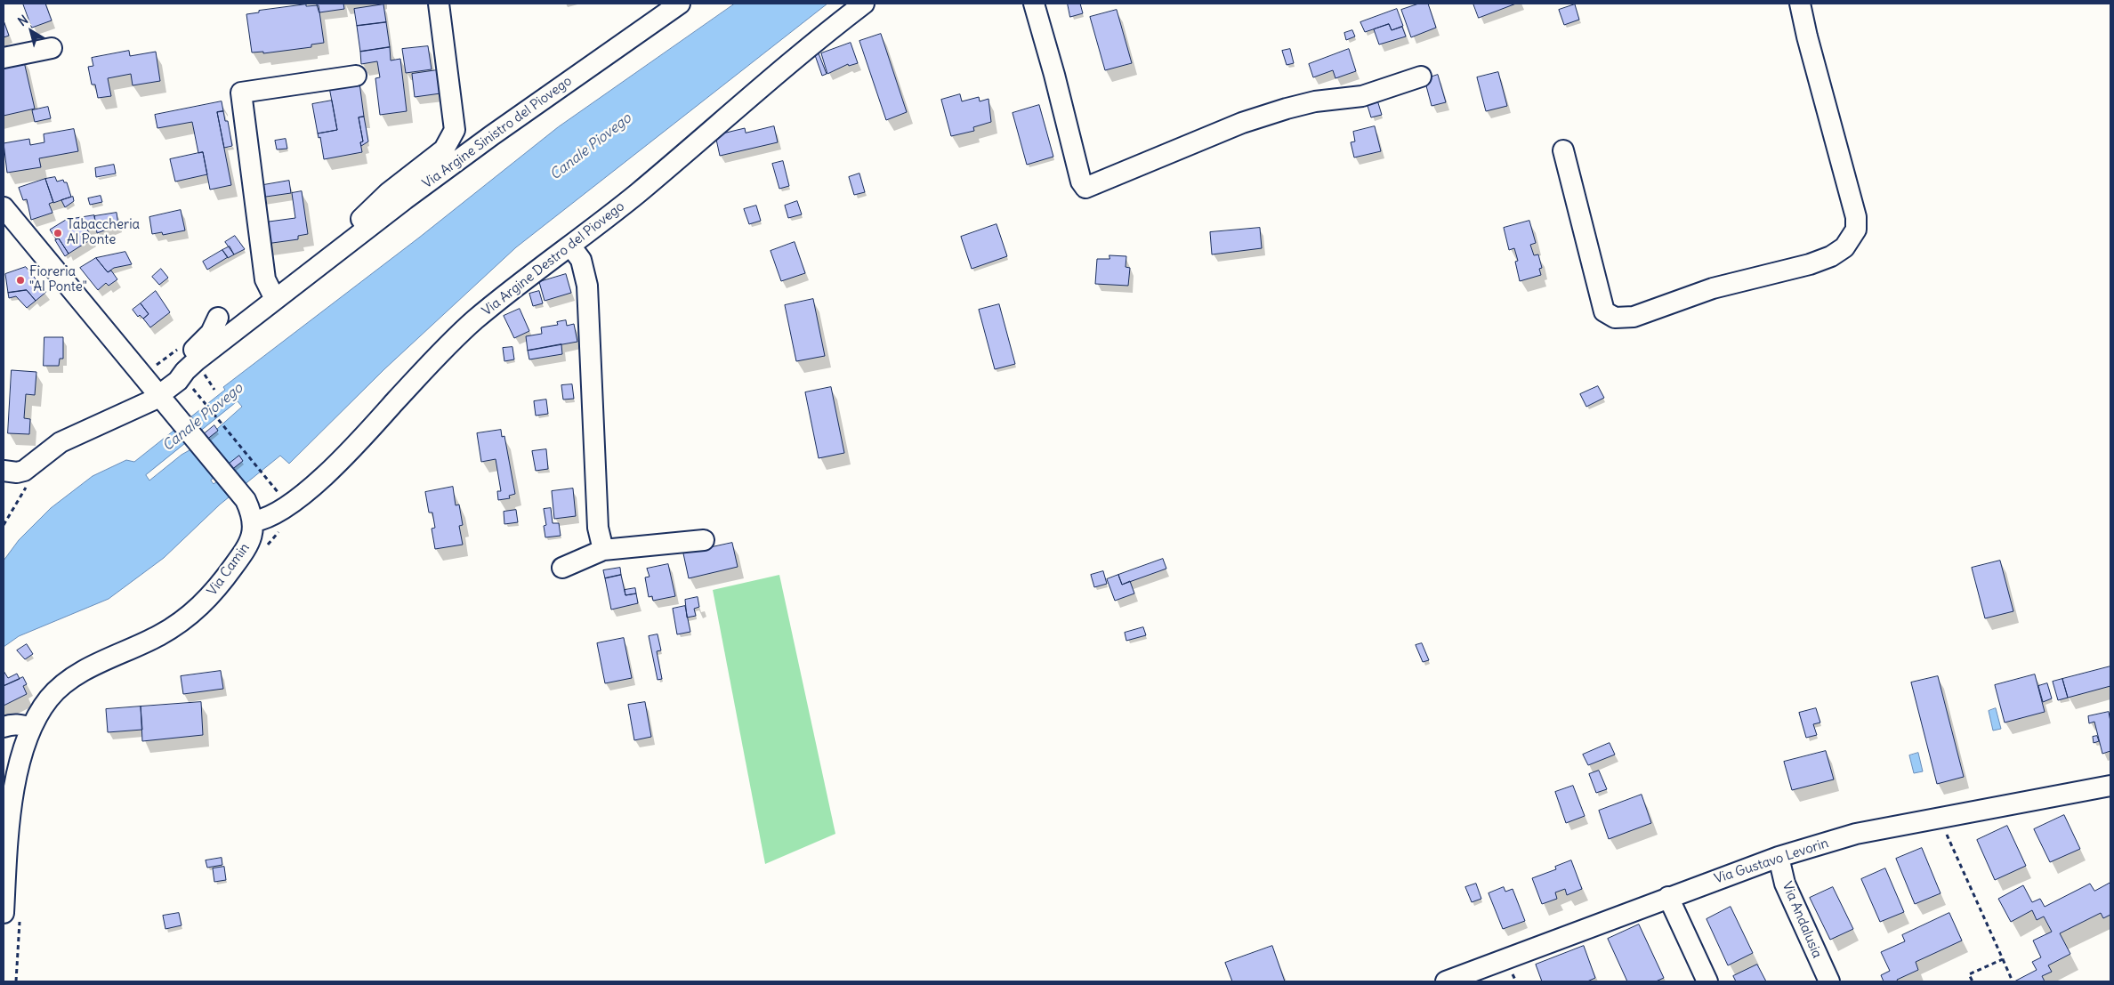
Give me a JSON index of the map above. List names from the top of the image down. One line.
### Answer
{"streets":{"street":["Via Argine Sinistro del Piovego","Via Argine Destro del Piovego","Via Camin","Via Gustavo Levorin","Via Andalusia"]},"crossings":[["Via Argine Destro del Piovego","Via Camin"],["Via Gustavo Levorin","Via Andalusia"]],"water":["Canale Piovego"],"places":["Tabaccheria Al Ponte","Fioreria \"Al Ponte\""],"north":"top left"}
